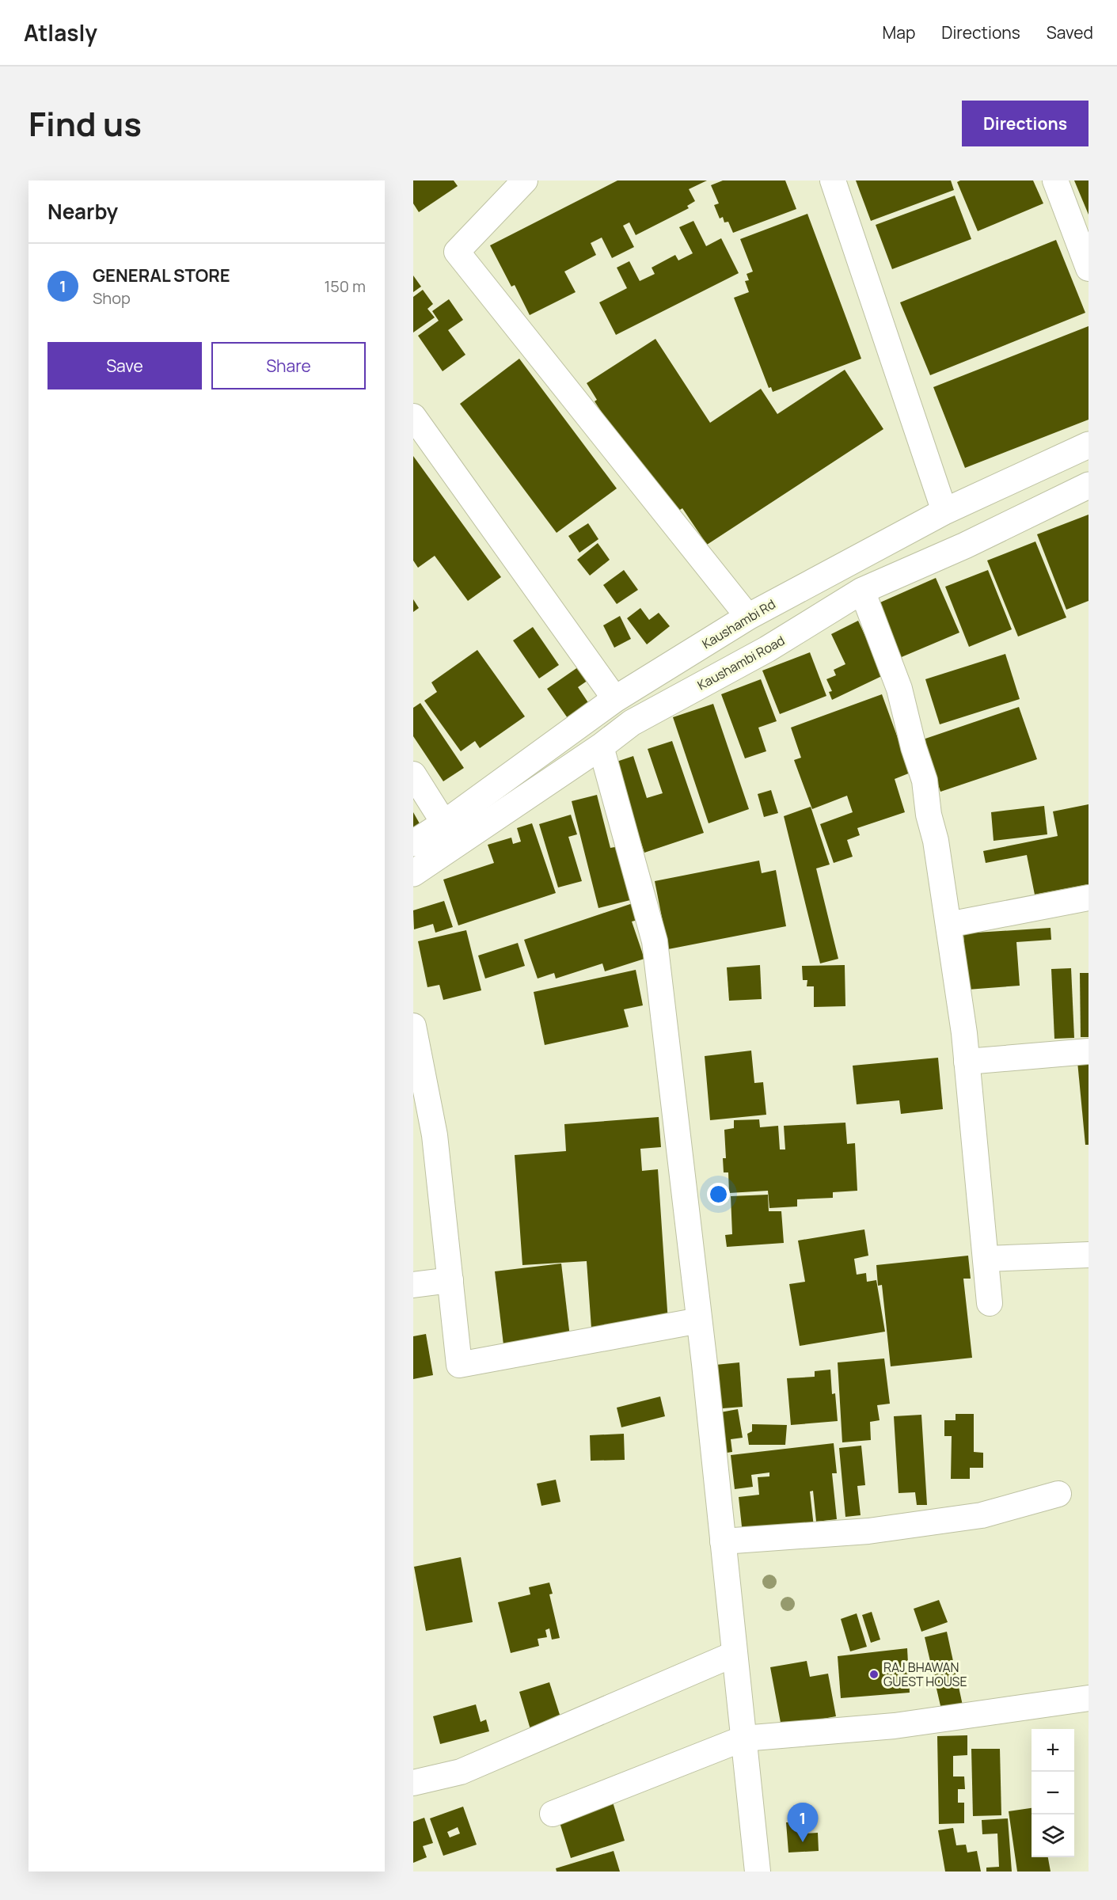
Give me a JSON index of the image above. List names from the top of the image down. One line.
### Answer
{"streets":{"main road":["Kaushambi Rd","Kaushambi Road"]},"places":["RAJ BHAWAN GUEST HOUSE"],"page":{"header":"Atlasly","nav":["Map","Directions","Saved"],"title":"Find us","buttons":["Directions",["Save","Share"]],"heading":"Nearby","list":[{"mark":"1","name":"GENERAL STORE","note":"Shop","value":"150 m"}],"map_buttons":["+","−"],"pins":"1"}}
